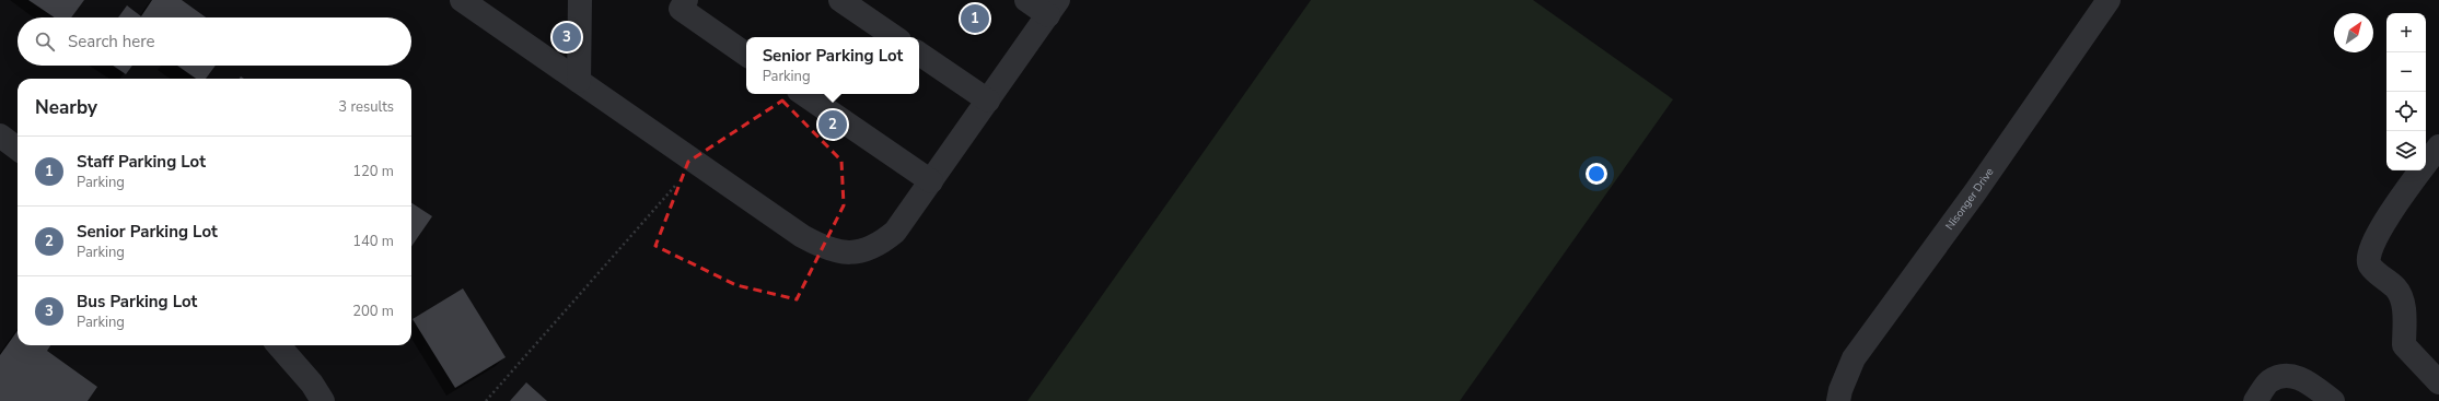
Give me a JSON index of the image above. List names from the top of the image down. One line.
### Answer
{"streets":{"street":["Nisonger Drive"]},"north":"top right","page":{"pins":["1","3","2"],"map_buttons":["+","−"],"search":"Search here","popup":["Senior Parking Lot","Parking"],"heading":["Nearby","3 results"],"list":[{"mark":"1","name":"Staff Parking Lot","note":"Parking","value":"120 m"},{"mark":"2","name":"Senior Parking Lot","note":"Parking","value":"140 m"},{"mark":"3","name":"Bus Parking Lot","note":"Parking","value":"200 m"}]}}
